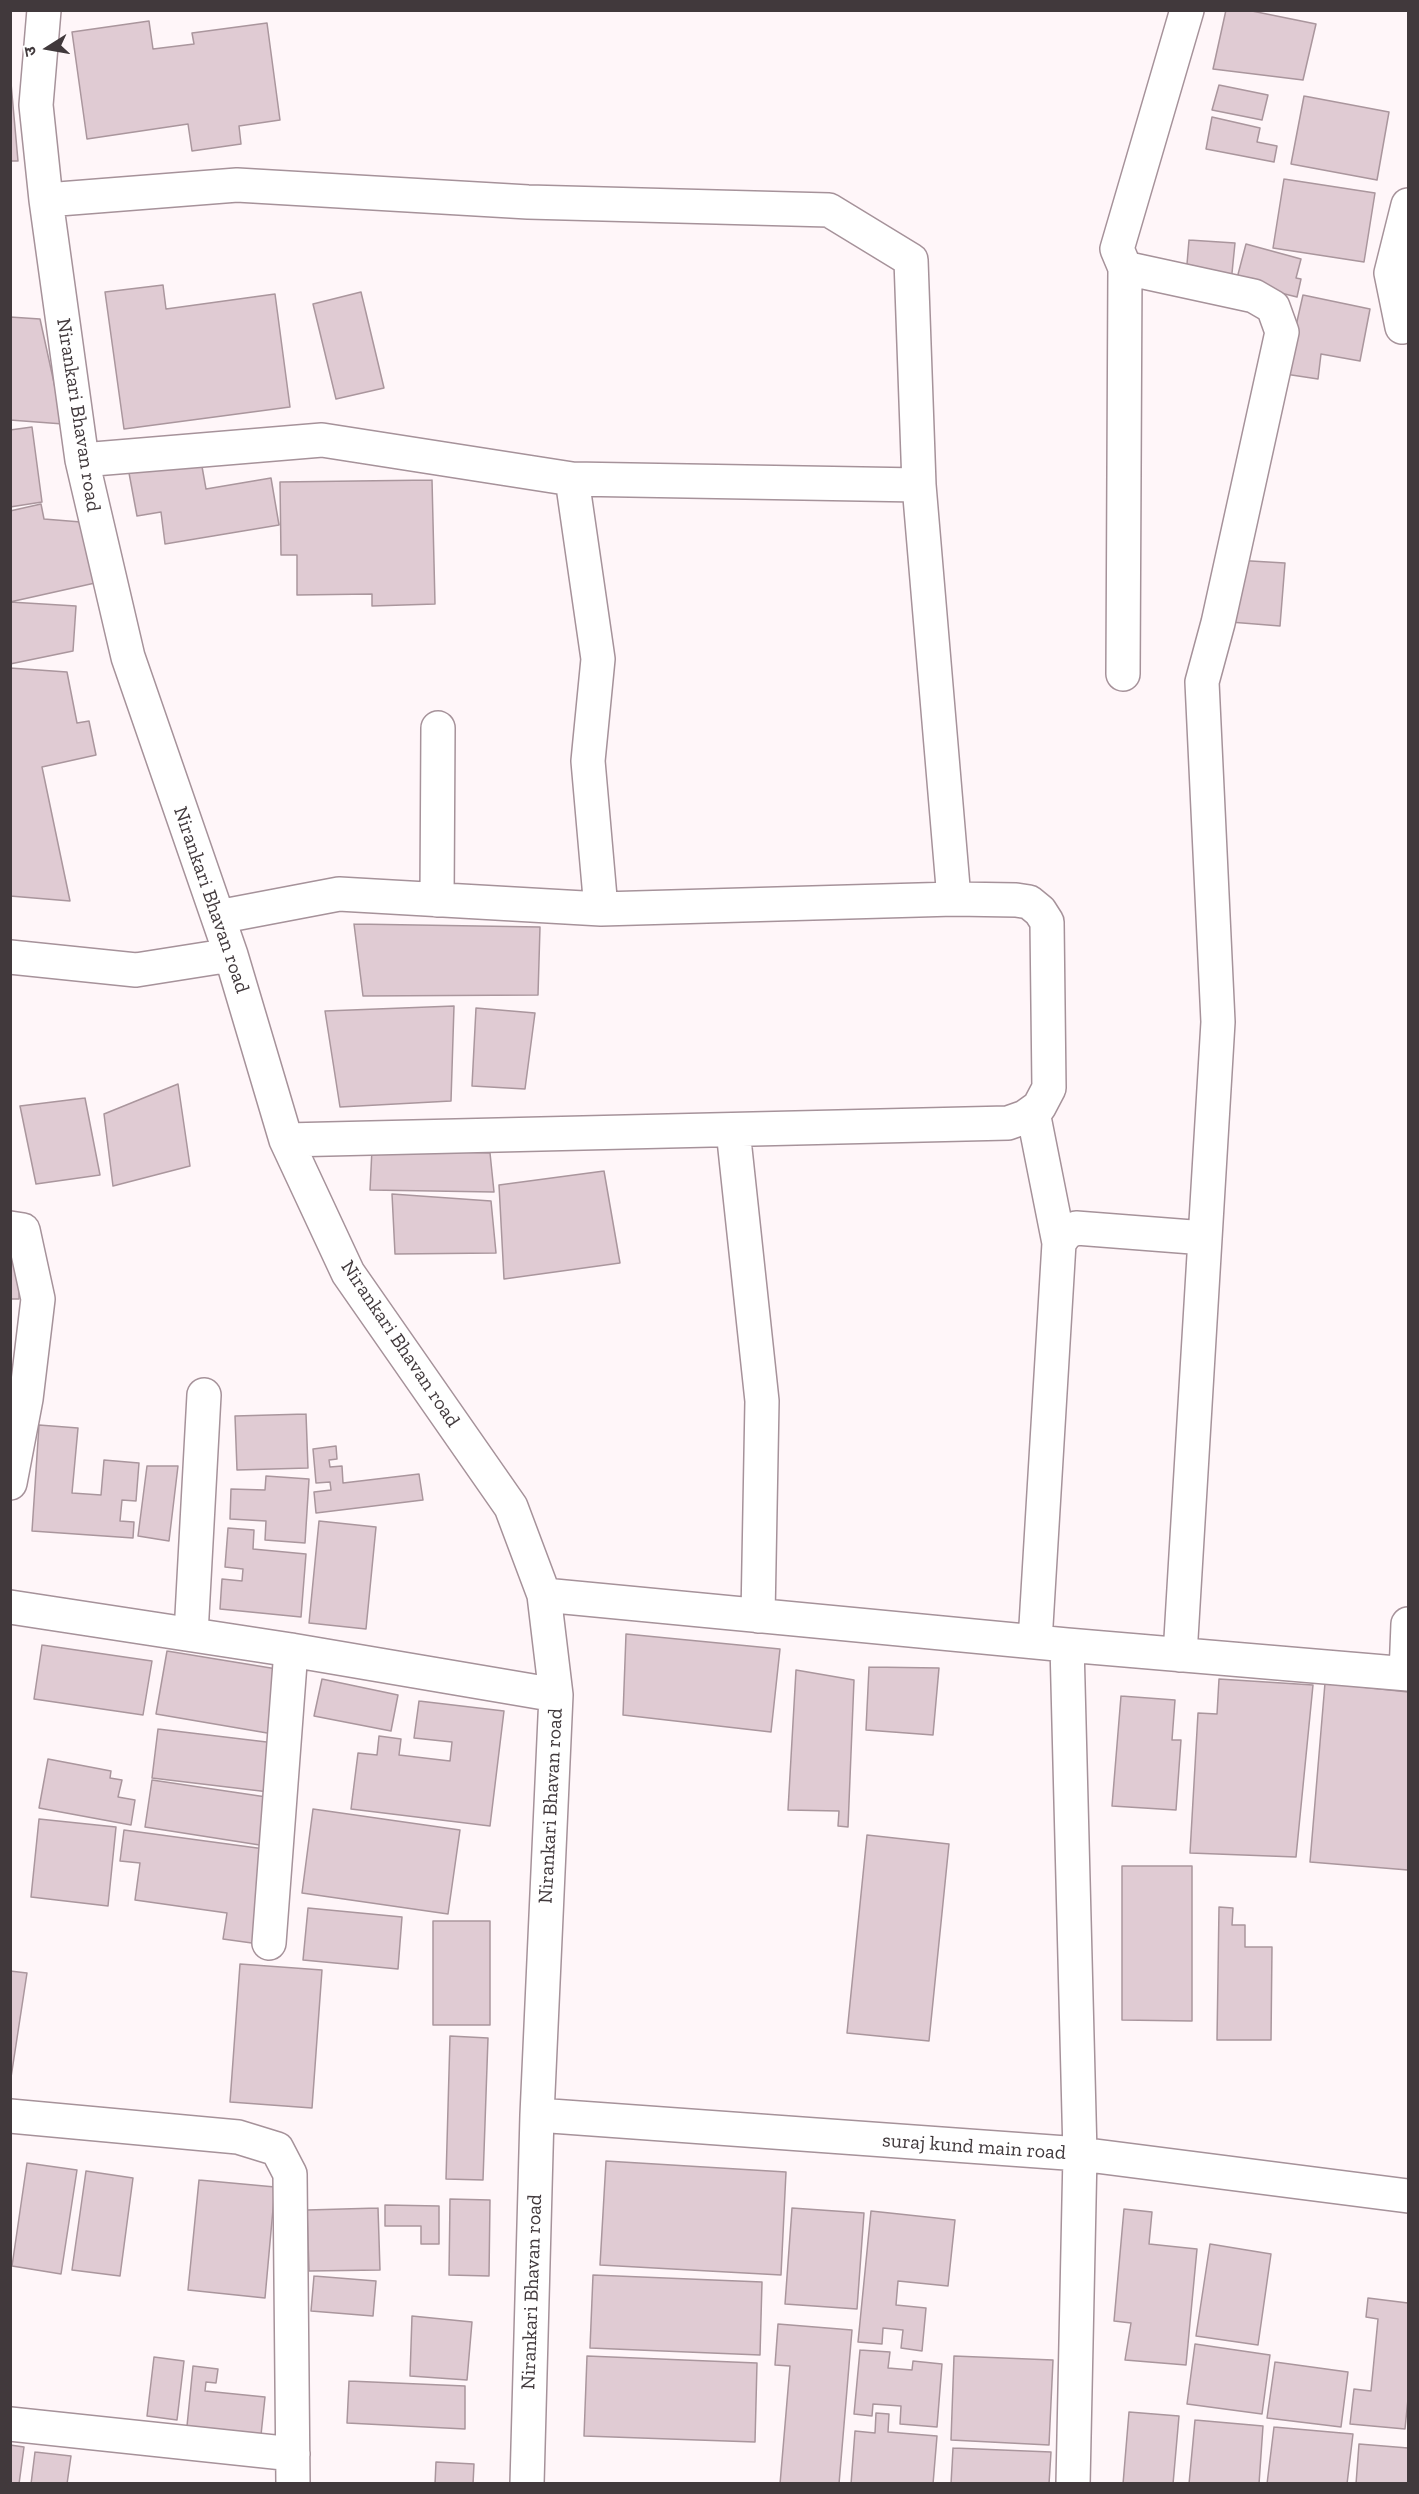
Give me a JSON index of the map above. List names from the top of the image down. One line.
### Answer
{"streets":{"street":["Nirankari Bhavan road","suraj kund main road"]},"crossings":[["Nirankari Bhavan road","suraj kund main road"]],"north":"left"}
